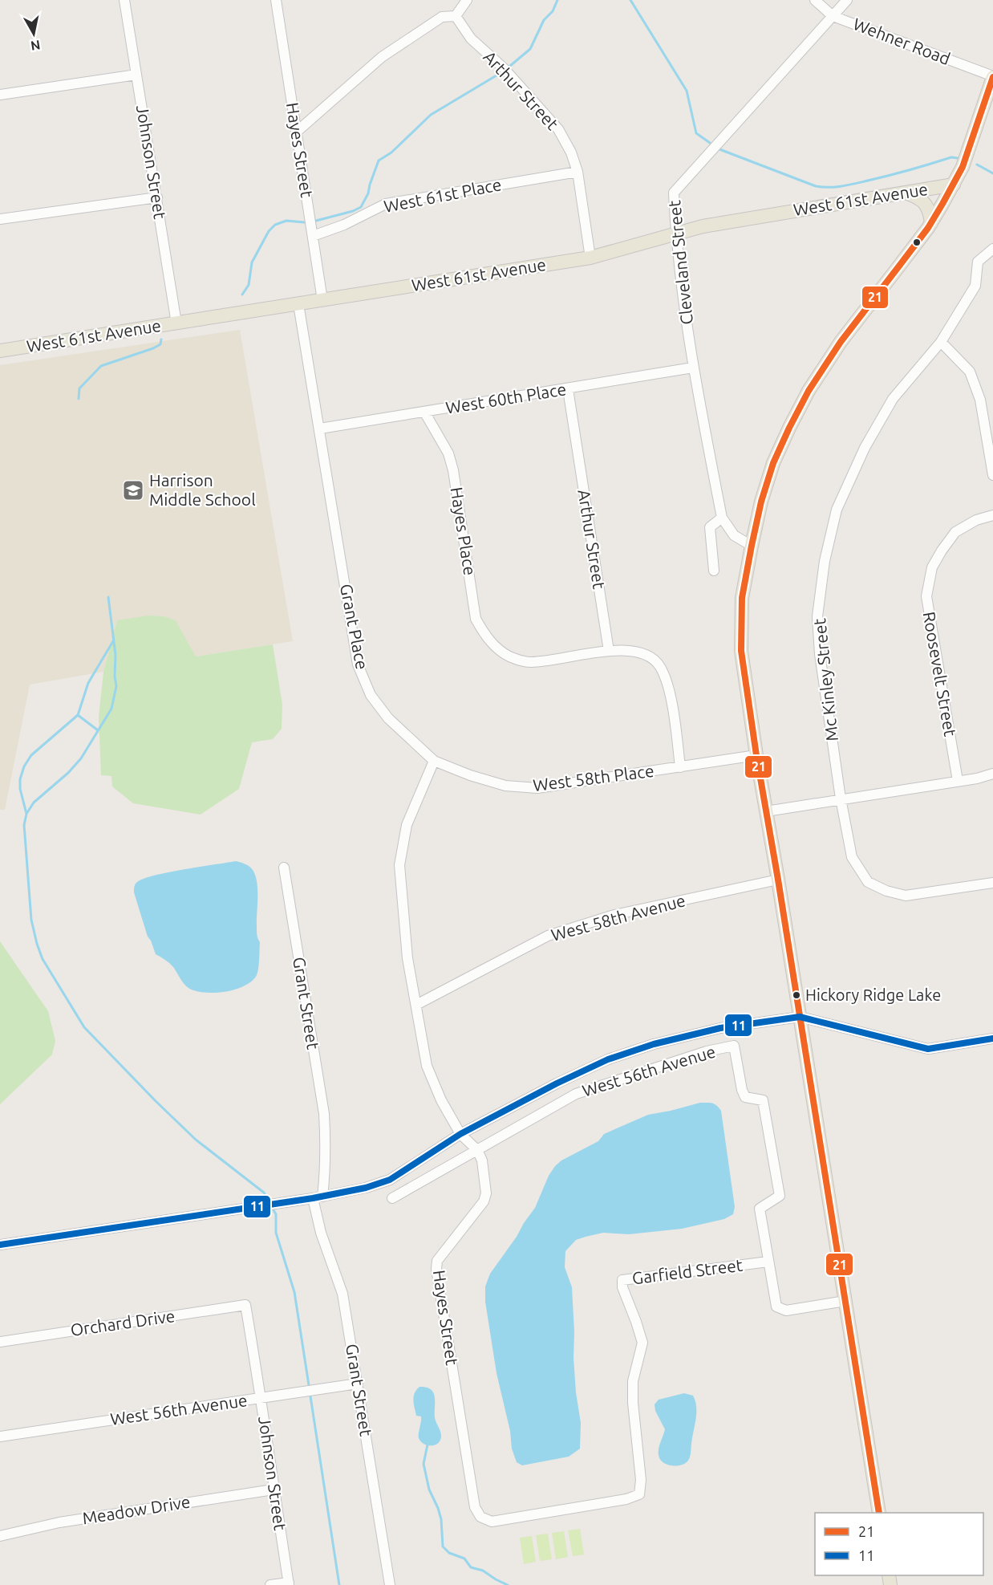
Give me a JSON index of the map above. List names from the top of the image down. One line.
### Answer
{"streets":{"main road":["West 61st Avenue"],"street":["Wehner Road","Arthur Street","Hayes Street","Johnson Street","West 61st Place","Cleveland Street","West 60th Place","Hayes Place","Grant Place","Roosevelt Street","Mc Kinley Street","West 58th Place","West 58th Avenue","Grant Street","West 56th Avenue","Garfield Street","Orchard Drive","Meadow Drive"]},"crossings":[["Wehner Road","Cleveland Street"],["Arthur Street","West 61st Place"],["Arthur Street","West 61st Avenue"],["Arthur Street","West 60th Place"],["Arthur Street","Hayes Place"],["Hayes Street","West 61st Place"],["Hayes Street","West 61st Avenue"],["Hayes Street","West 56th Avenue"],["Hayes Street","Garfield Street"],["Johnson Street","West 61st Avenue"],["Johnson Street","West 56th Avenue"],["Johnson Street","Orchard Drive"],["Johnson Street","Meadow Drive"],["West 61st Avenue","Cleveland Street"],["West 61st Avenue","Grant Place"],["Cleveland Street","West 60th Place"],["West 60th Place","Hayes Place"],["West 60th Place","Grant Place"],["Grant Place","West 58th Place"],["Grant Street","West 56th Avenue"],["West 56th Avenue","Garfield Street"]],"places":{"school or university":["Harrison Middle School"],"other":["Hickory Ridge Lake"]},"lines":["transit line 21","transit line 11"],"legend":["21","11"],"north":"bottom"}
